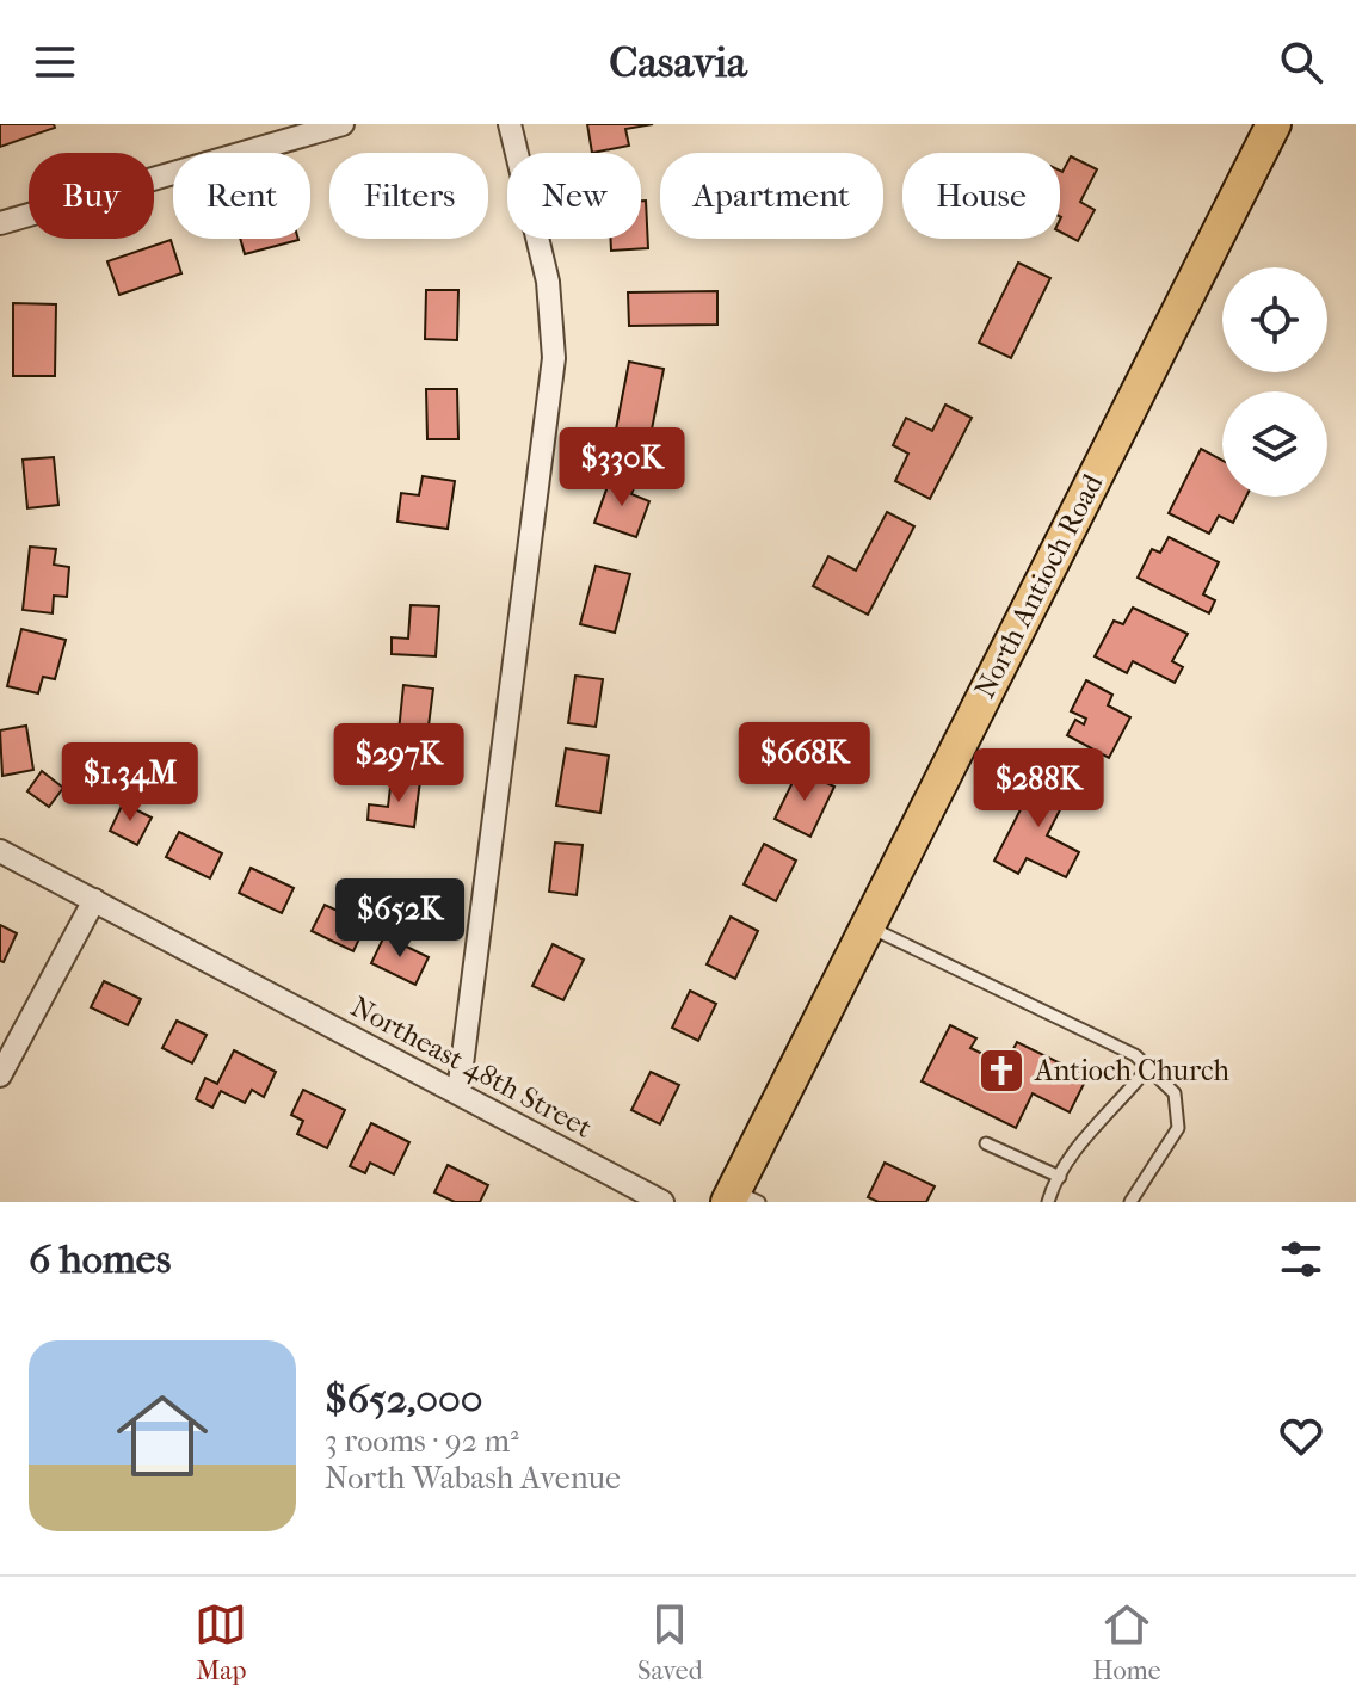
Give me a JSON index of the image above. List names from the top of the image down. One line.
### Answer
{"streets":{"main road":["North Antioch Road"],"street":["Northeast 48th Street"]},"places":{"church":["Antioch Church"]},"page":{"header":"Casavia","chip":["Buy","Rent","Filters","New","Apartment","House"],"price":["$330K","$668K","$297K","$1.34M","$288K","$652K"],"heading":"6 homes","list":[{"name":"$652,000","note":"3 rooms · 92 m² · North Wabash Avenue"}],"tabs":["Map","Saved","Home"]}}
